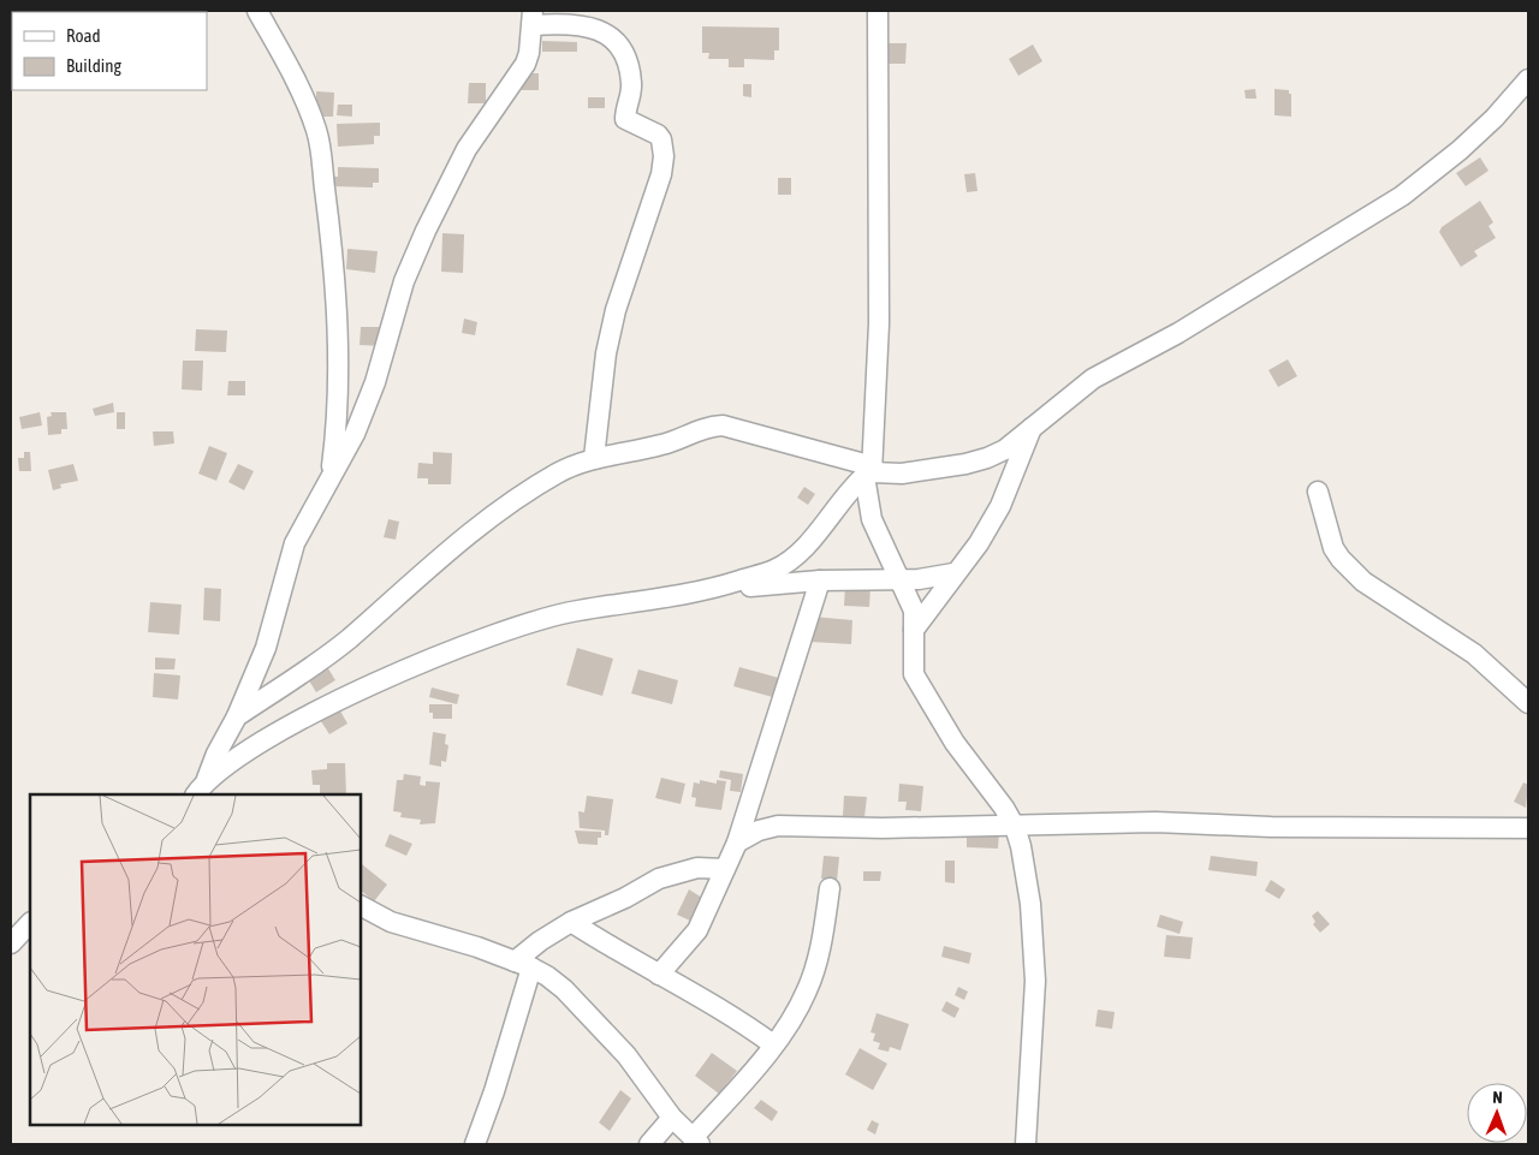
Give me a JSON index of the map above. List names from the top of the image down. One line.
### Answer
{"legend":["Road","Building"],"north":"top"}
